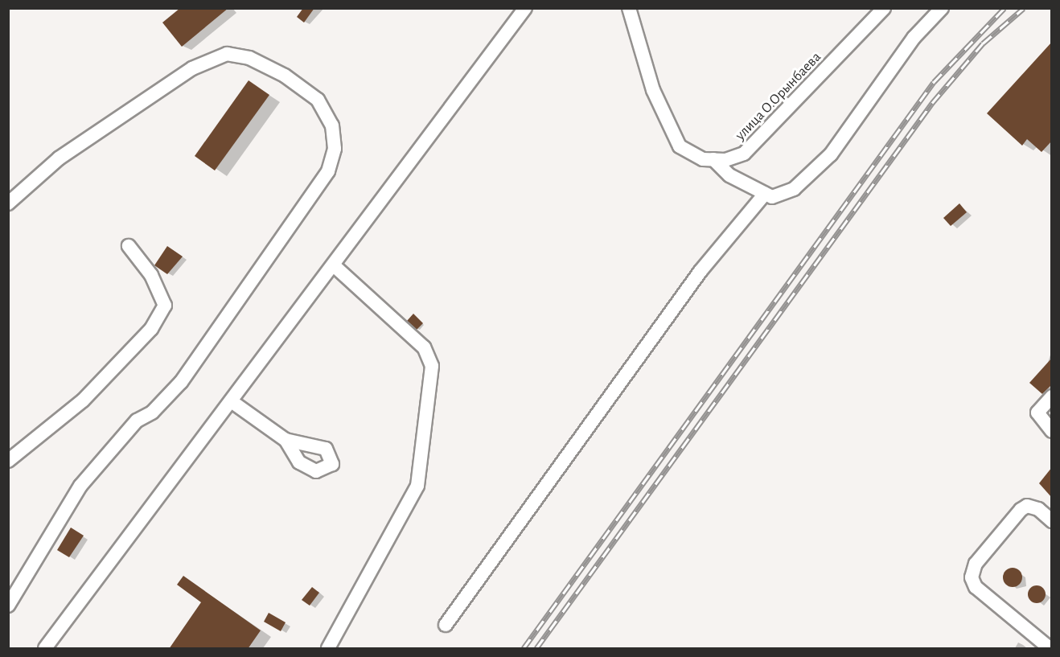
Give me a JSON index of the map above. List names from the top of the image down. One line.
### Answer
{"streets":{"street":["улица О.Орынбаева"]}}
